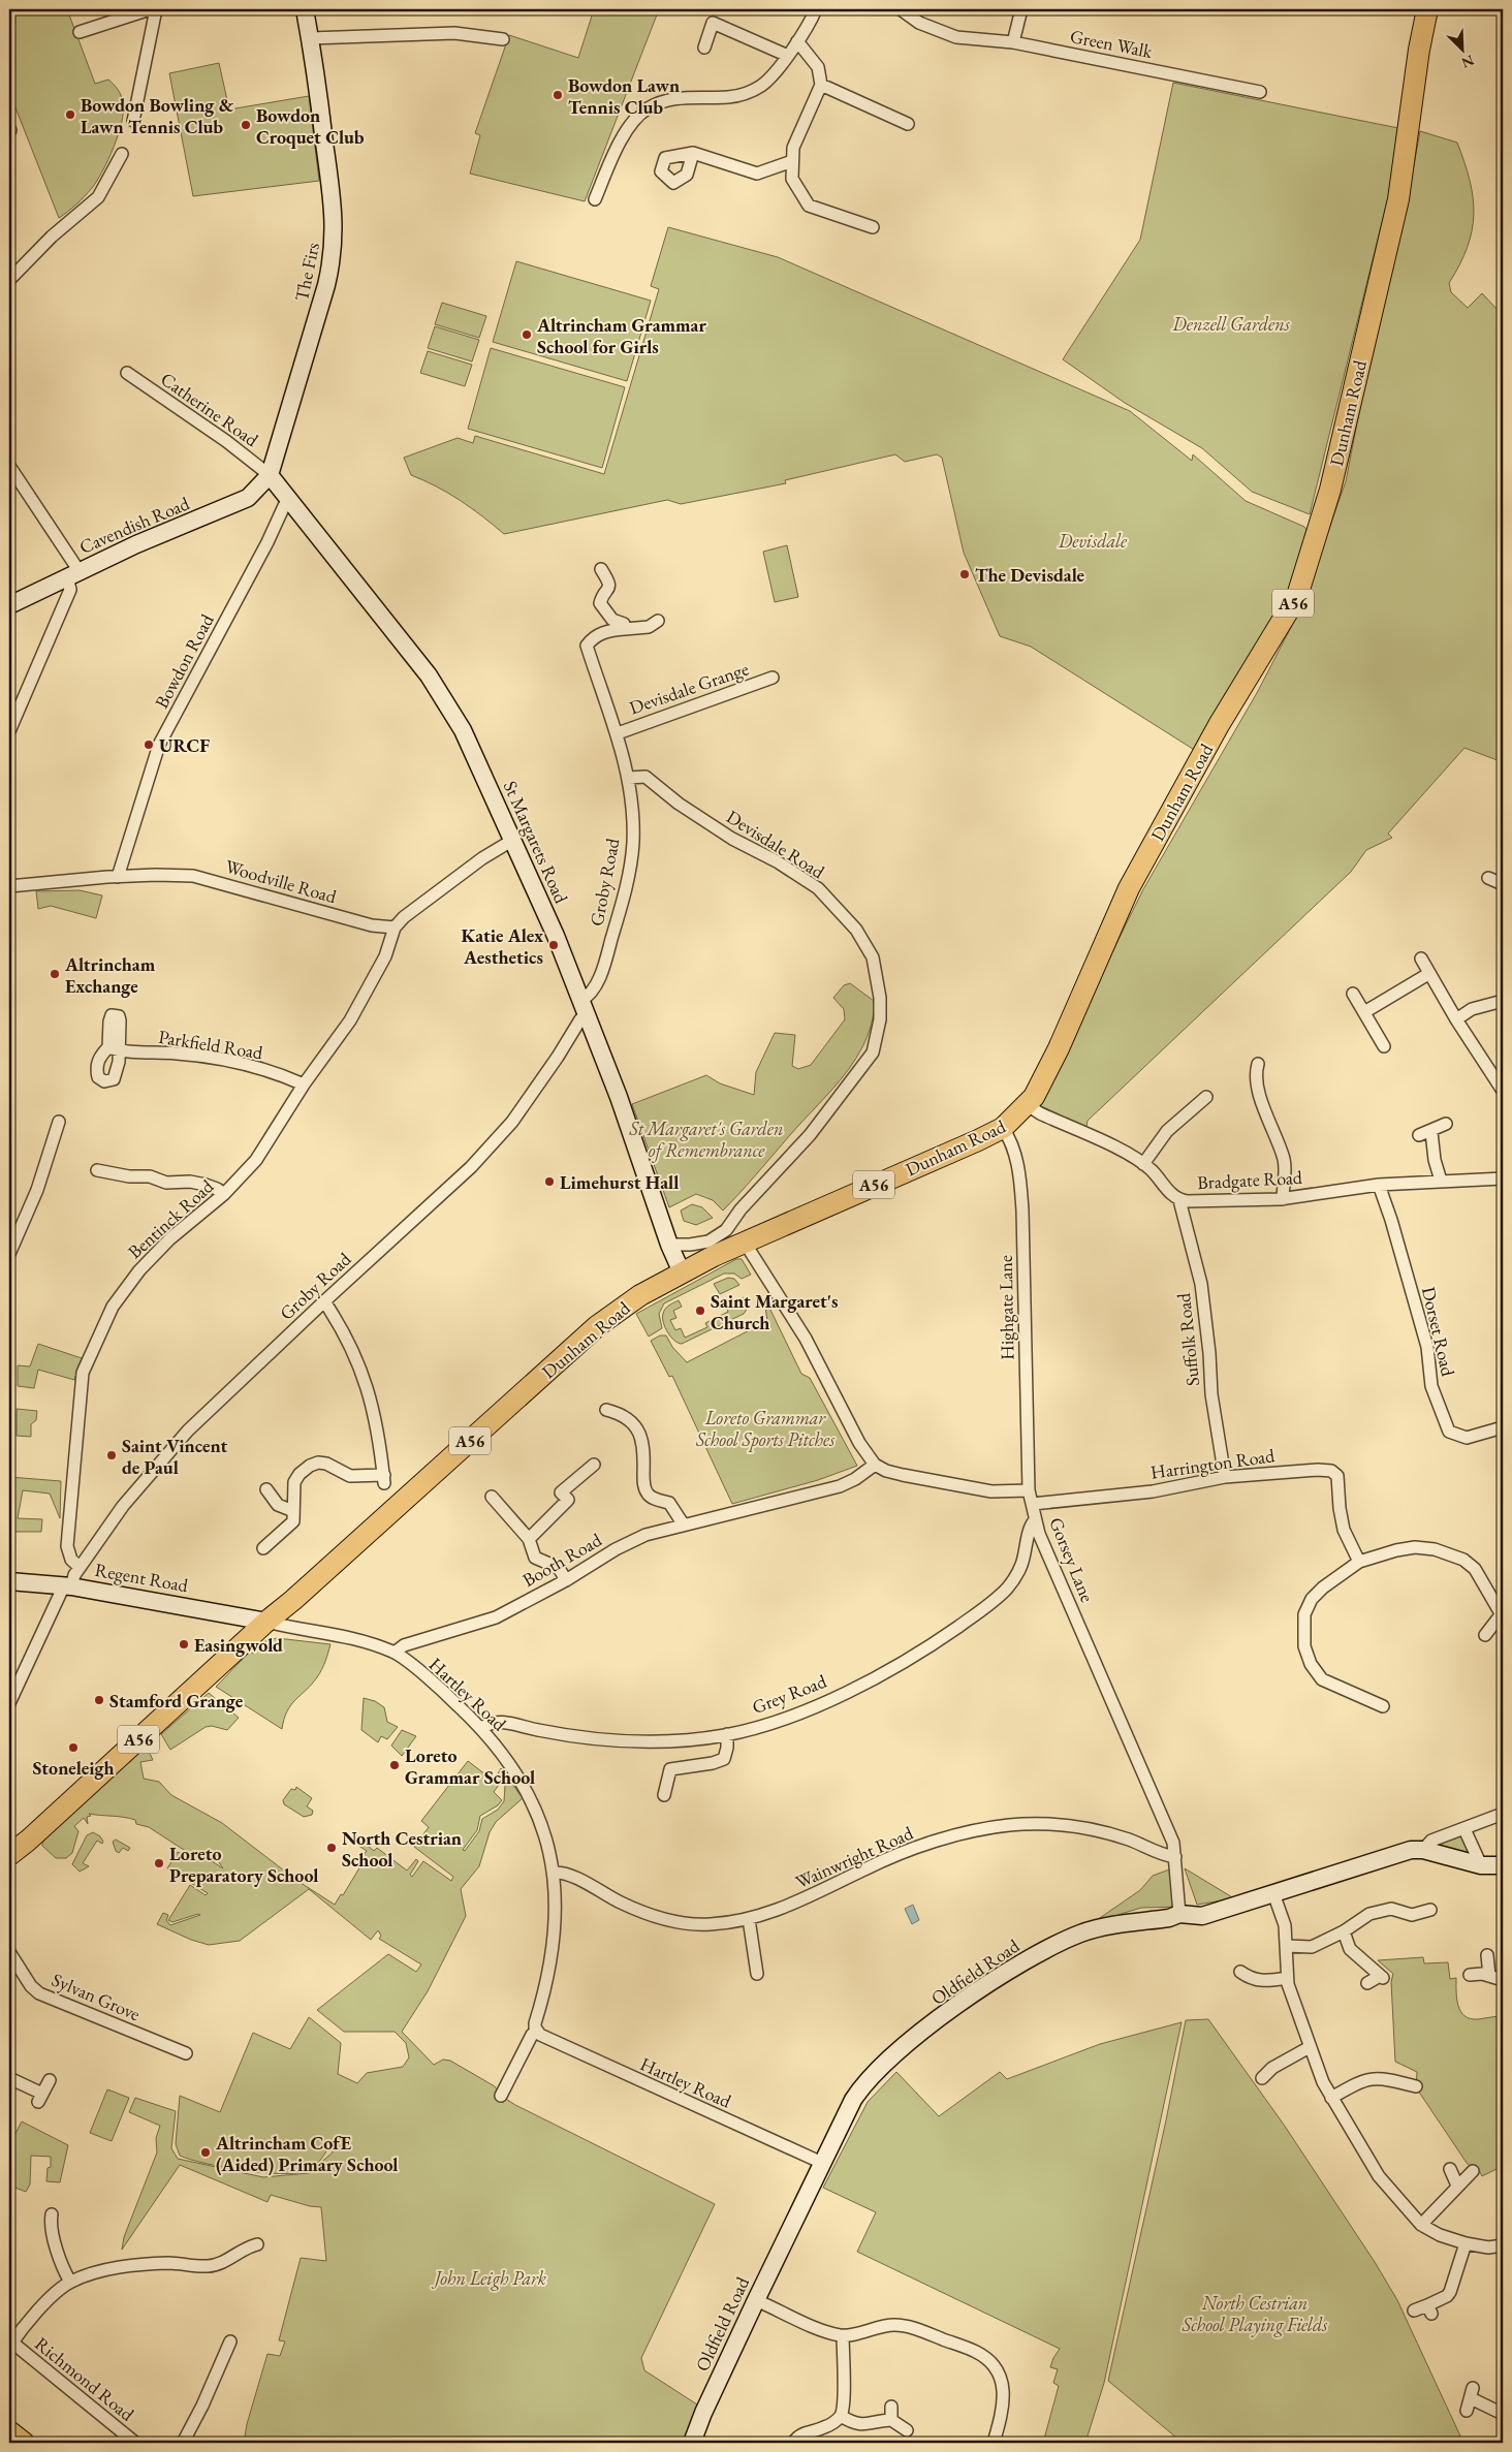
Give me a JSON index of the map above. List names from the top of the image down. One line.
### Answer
{"streets":{"highway":["Dunham Road","A56"],"street":["Green Walk","The Firs","Catherine Road","Cavendish Road","Bowdon Road","Devisdale Grange","St Margarets Road","Devisdale Road","Woodville Road","Groby Road","Parkfield Road","Bradgate Road","Bentinck Road","Highgate Lane","Dorset Road","Suffolk Road","Harrington Road","Booth Road","Gorsey Lane","Regent Road","Hartley Road","Grey Road","Wainwright Road","Oldfield Road","Sylvan Grove","Richmond Road"]},"crossings":[["The Firs","Catherine Road"],["The Firs","Cavendish Road"],["The Firs","St Margarets Road"],["Catherine Road","Cavendish Road"],["Catherine Road","St Margarets Road"],["Dunham Road","St Margarets Road"],["Dunham Road","Bradgate Road"],["Dunham Road","Highgate Lane"],["Dunham Road","Regent Road"],["Cavendish Road","St Margarets Road"],["Bowdon Road","St Margarets Road"],["Bowdon Road","Woodville Road"],["Devisdale Grange","Groby Road"],["St Margarets Road","Devisdale Road"],["St Margarets Road","Groby Road"],["Devisdale Road","Groby Road"],["Woodville Road","Bentinck Road"],["Groby Road","Bentinck Road"],["Groby Road","Regent Road"],["Parkfield Road","Bentinck Road"],["Bradgate Road","Dorset Road"],["Bradgate Road","Suffolk Road"],["Highgate Lane","Gorsey Lane"],["Suffolk Road","Harrington Road"],["Harrington Road","Gorsey Lane"],["Booth Road","Hartley Road"],["Gorsey Lane","Grey Road"],["Gorsey Lane","Wainwright Road"],["Gorsey Lane","Oldfield Road"],["Hartley Road","Grey Road"],["Hartley Road","Wainwright Road"],["Hartley Road","Oldfield Road"]],"parks":["Denzell Gardens","Devisdale","St Margaret's Garden of Remembrance","Loreto Grammar School Sports Pitches","John Leigh Park","North Cestrian School Playing Fields"],"places":["Bowdon Lawn Tennis Club","Bowdon Bowling & Lawn Tennis Club","Bowdon Croquet Club","Altrincham Grammar School for Girls","The Devisdale","URCF","Katie Alex Aesthetics","Altrincham Exchange","Limehurst Hall","Saint Margaret's Church","Saint Vincent de Paul","Easingwold","Stamford Grange","Stoneleigh","Loreto Grammar School","North Cestrian School","Loreto Preparatory School","Altrincham CofE (Aided) Primary School"],"north":"bottom right"}
